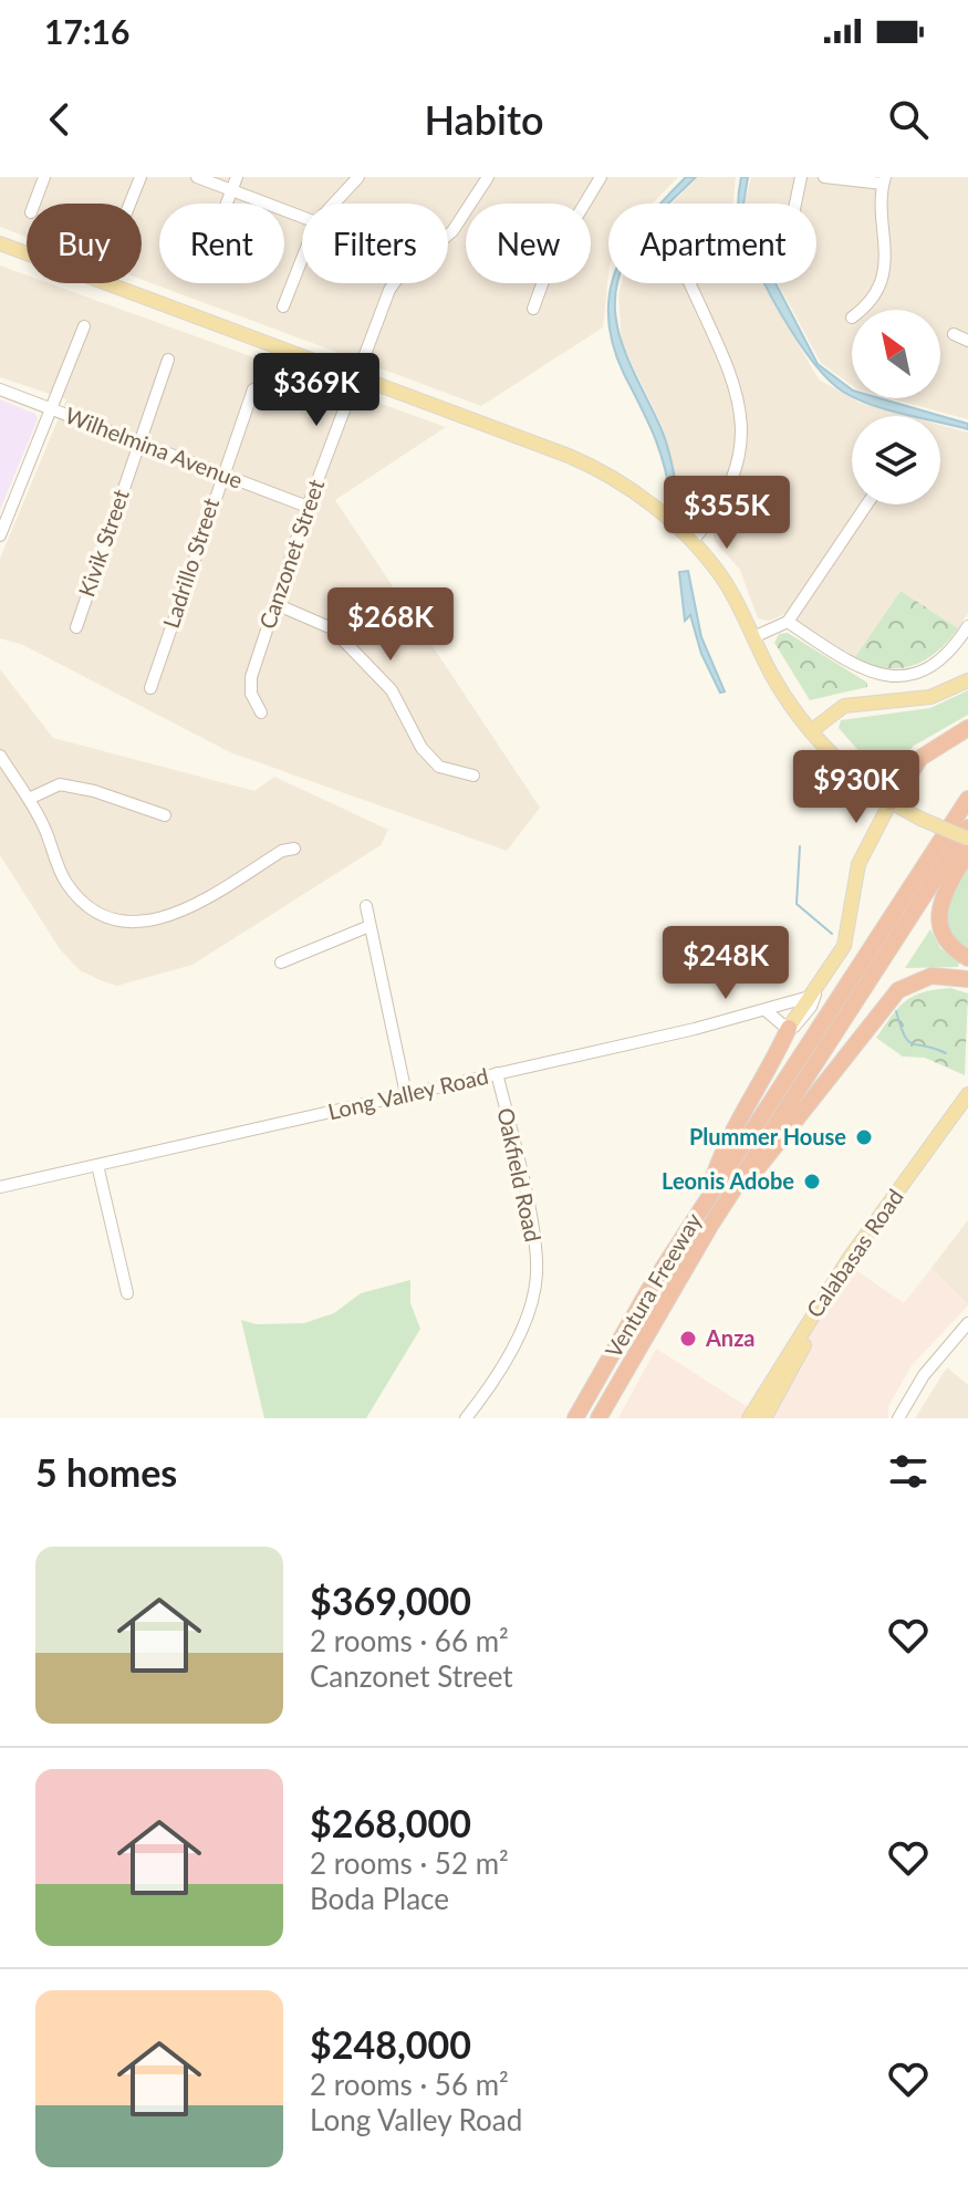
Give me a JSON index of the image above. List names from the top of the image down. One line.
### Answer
{"streets":{"highway":["Ventura Freeway"],"main road":["Calabasas Road"],"street":["Wilhelmina Avenue","Kivik Street","Canzonet Street","Ladrillo Street","Long Valley Road","Oakfield Road"]},"crossings":[["Wilhelmina Avenue","Kivik Street"],["Wilhelmina Avenue","Canzonet Street"],["Wilhelmina Avenue","Ladrillo Street"],["Long Valley Road","Oakfield Road"]],"places":["Plummer House","Leonis Adobe","Anza"],"north":"top left","page":{"status":"17:16","header":"Habito","chip":["Buy","Rent","Filters","New","Apartment"],"price":["$369K","$355K","$268K","$930K","$248K"],"heading":"5 homes","list":[{"name":"$369,000","note":"2 rooms · 66 m² · Canzonet Street"},{"name":"$268,000","note":"2 rooms · 52 m² · Boda Place"},{"name":"$248,000","note":"2 rooms · 56 m² · Long Valley Road"}]}}
